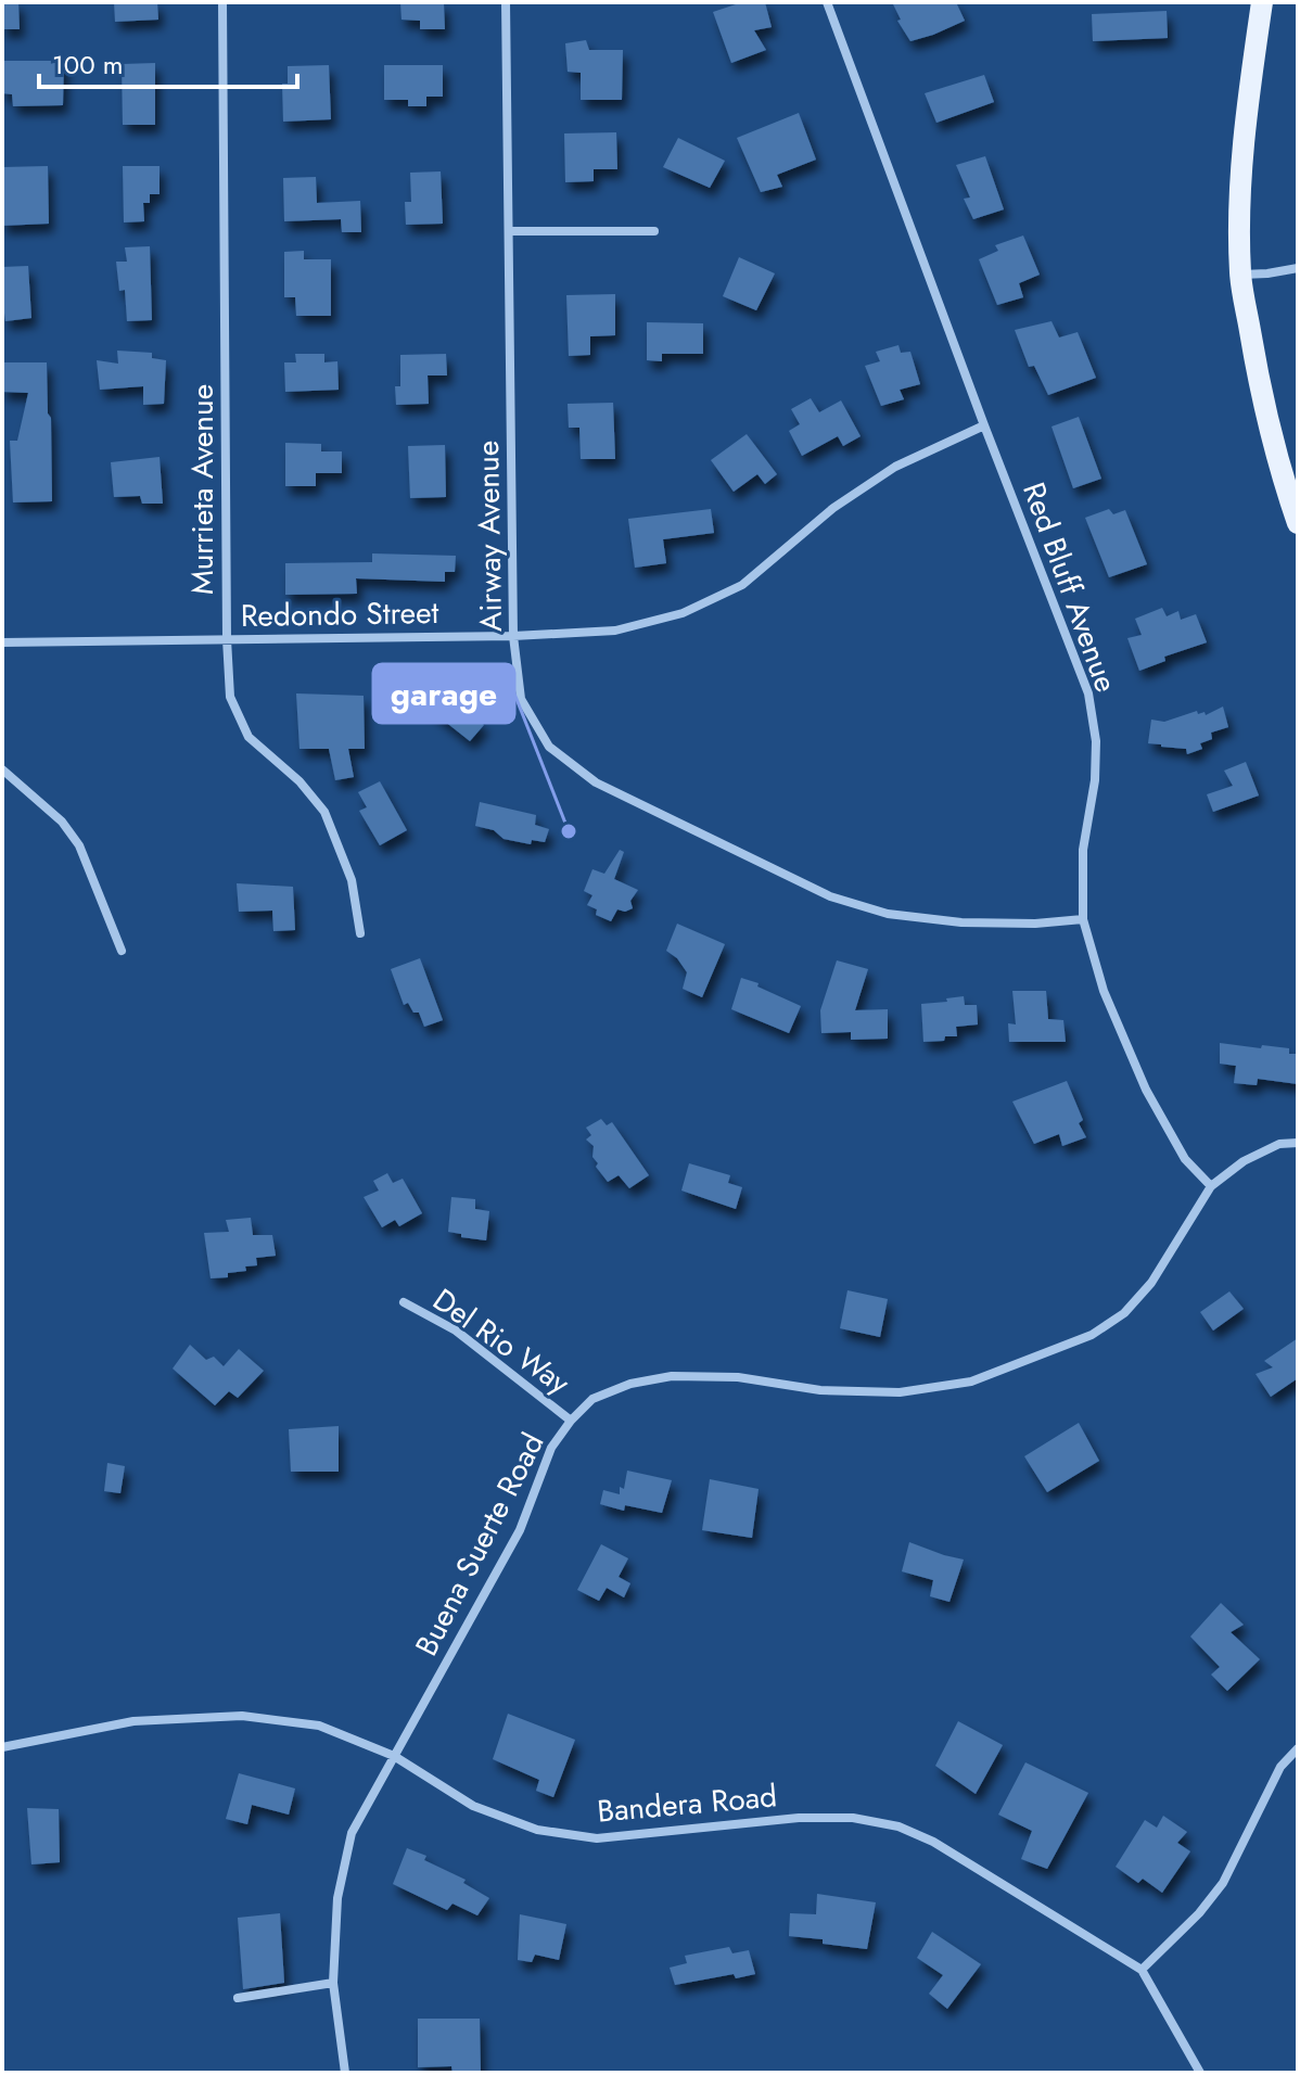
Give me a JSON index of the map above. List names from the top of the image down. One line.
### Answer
{"streets":{"street":["Murrieta Avenue","Airway Avenue","Red Bluff Avenue","Redondo Street","Del Rio Way","Buena Suerte Road","Bandera Road"]},"crossings":[["Murrieta Avenue","Redondo Street"],["Airway Avenue","Red Bluff Avenue"],["Airway Avenue","Redondo Street"],["Red Bluff Avenue","Redondo Street"],["Red Bluff Avenue","Buena Suerte Road"],["Del Rio Way","Buena Suerte Road"],["Buena Suerte Road","Bandera Road"]],"places":["garage"],"scale_bar":"100 m"}
